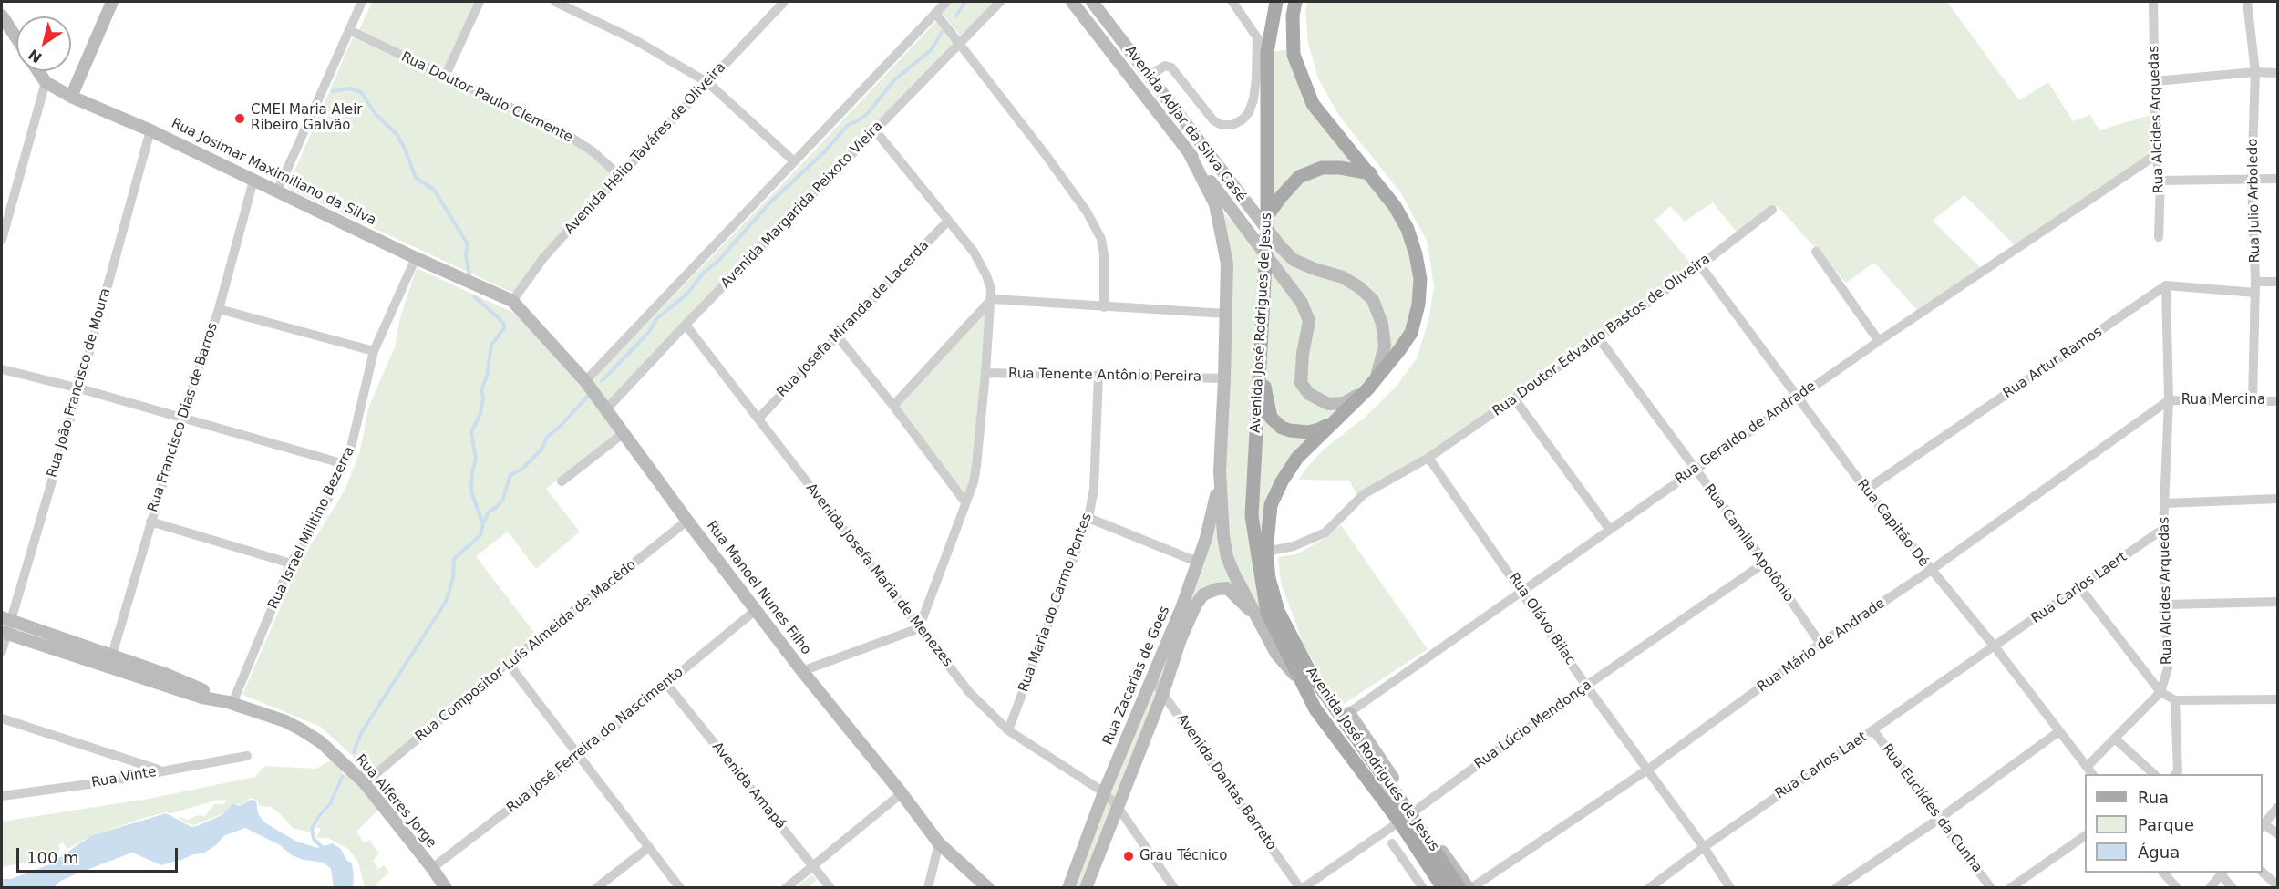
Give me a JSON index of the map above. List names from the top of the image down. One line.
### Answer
{"streets":{"main road":["Avenida José Rodrigues de Jesus"],"street":["Rua Doutor Paulo Clemente","Rua Alcides Arquedas","Avenida Adjar da Silva Casé","Avenida Hélio Taváres de Oliveira","Rua Josimar Maximiliano da Silva","Rua Julio Arboledo","Avenida Margarida Peixoto Vieira","Rua Josefa Miranda de Lacerda","Rua Doutor Edvaldo Bastos de Oliveira","Rua Artur Ramos","Rua Tenente Antônio Pereira","Rua João Francisco de Moura","Rua Mercina","Rua Francisco Dias de Barros","Rua Geraldo de Andrade","Rua Capitão Dé","Rua Israel Militino Bezerra","Rua Camila Apolônio","Avenida Josefa Maria de Menezes","Rua Manoel Nunes Filho","Rua Carlos Laert","Rua Maria do Carmo Pontes","Rua Olávo Bilac","Rua Mário de Andrade","Rua Compositor Luís Almeida de Macêdo","Rua Zacarias de Goes","Rua Lúcio Mendonça","Rua José Ferreira do Nascimento","Rua Carlos Laet","Rua Vinte","Avenida Dantas Barreto","Avenida Amapá","Rua Alferes Jorge","Rua Euclídes da Cunha"]},"crossings":[["Rua Doutor Paulo Clemente","Avenida Hélio Taváres de Oliveira"],["Rua Alcides Arquedas","Rua Artur Ramos"],["Rua Alcides Arquedas","Rua Mercina"],["Rua Alcides Arquedas","Rua Geraldo de Andrade"],["Rua Alcides Arquedas","Rua Capitão Dé"],["Rua Alcides Arquedas","Rua Carlos Laert"],["Rua Alcides Arquedas","Rua Mário de Andrade"],["Avenida Adjar da Silva Casé","Avenida José Rodrigues de Jesus"],["Avenida Hélio Taváres de Oliveira","Rua Josimar Maximiliano da Silva"],["Avenida Hélio Taváres de Oliveira","Rua Manoel Nunes Filho"],["Rua Josimar Maximiliano da Silva","Rua João Francisco de Moura"],["Rua Josimar Maximiliano da Silva","Rua Francisco Dias de Barros"],["Rua Josimar Maximiliano da Silva","Rua Israel Militino Bezerra"],["Rua Josimar Maximiliano da Silva","Rua Manoel Nunes Filho"],["Rua Julio Arboledo","Rua Mercina"],["Avenida Margarida Peixoto Vieira","Avenida Josefa Maria de Menezes"],["Avenida Margarida Peixoto Vieira","Rua Manoel Nunes Filho"],["Rua Josefa Miranda de Lacerda","Avenida Josefa Maria de Menezes"],["Avenida José Rodrigues de Jesus","Rua Doutor Edvaldo Bastos de Oliveira"],["Avenida José Rodrigues de Jesus","Rua Geraldo de Andrade"],["Avenida José Rodrigues de Jesus","Rua Mário de Andrade"],["Avenida José Rodrigues de Jesus","Rua Lúcio Mendonça"],["Rua Doutor Edvaldo Bastos de Oliveira","Rua Capitão Dé"],["Rua Doutor Edvaldo Bastos de Oliveira","Rua Camila Apolônio"],["Rua Doutor Edvaldo Bastos de Oliveira","Rua Olávo Bilac"],["Rua Artur Ramos","Rua Capitão Dé"],["Rua Tenente Antônio Pereira","Rua Maria do Carmo Pontes"],["Rua Mercina","Rua Mário de Andrade"],["Rua Geraldo de Andrade","Rua Capitão Dé"],["Rua Geraldo de Andrade","Rua Camila Apolônio"],["Rua Geraldo de Andrade","Rua Olávo Bilac"],["Rua Capitão Dé","Rua Carlos Laert"],["Rua Capitão Dé","Rua Mário de Andrade"],["Rua Capitão Dé","Rua Carlos Laet"],["Rua Israel Militino Bezerra","Rua Alferes Jorge"],["Rua Camila Apolônio","Rua Mário de Andrade"],["Rua Camila Apolônio","Rua Lúcio Mendonça"],["Avenida Josefa Maria de Menezes","Rua Maria do Carmo Pontes"],["Avenida Josefa Maria de Menezes","Rua Zacarias de Goes"],["Rua Manoel Nunes Filho","Rua Compositor Luís Almeida de Macêdo"],["Rua Manoel Nunes Filho","Rua José Ferreira do Nascimento"],["Rua Carlos Laert","Rua Carlos Laet"],["Rua Olávo Bilac","Rua Mário de Andrade"],["Rua Olávo Bilac","Rua Lúcio Mendonça"],["Rua Olávo Bilac","Rua Carlos Laet"],["Rua Compositor Luís Almeida de Macêdo","Rua Alferes Jorge"],["Rua Zacarias de Goes","Avenida Dantas Barreto"],["Rua Lúcio Mendonça","Avenida Dantas Barreto"],["Rua José Ferreira do Nascimento","Avenida Amapá"],["Rua José Ferreira do Nascimento","Rua Alferes Jorge"],["Rua Carlos Laet","Rua Euclídes da Cunha"]],"places":["CMEI Maria Aleir Ribeiro Galvão","Grau Técnico"],"legend":["Rua","Parque","Água"],"scale_bar":"100 m","north":"bottom left"}
